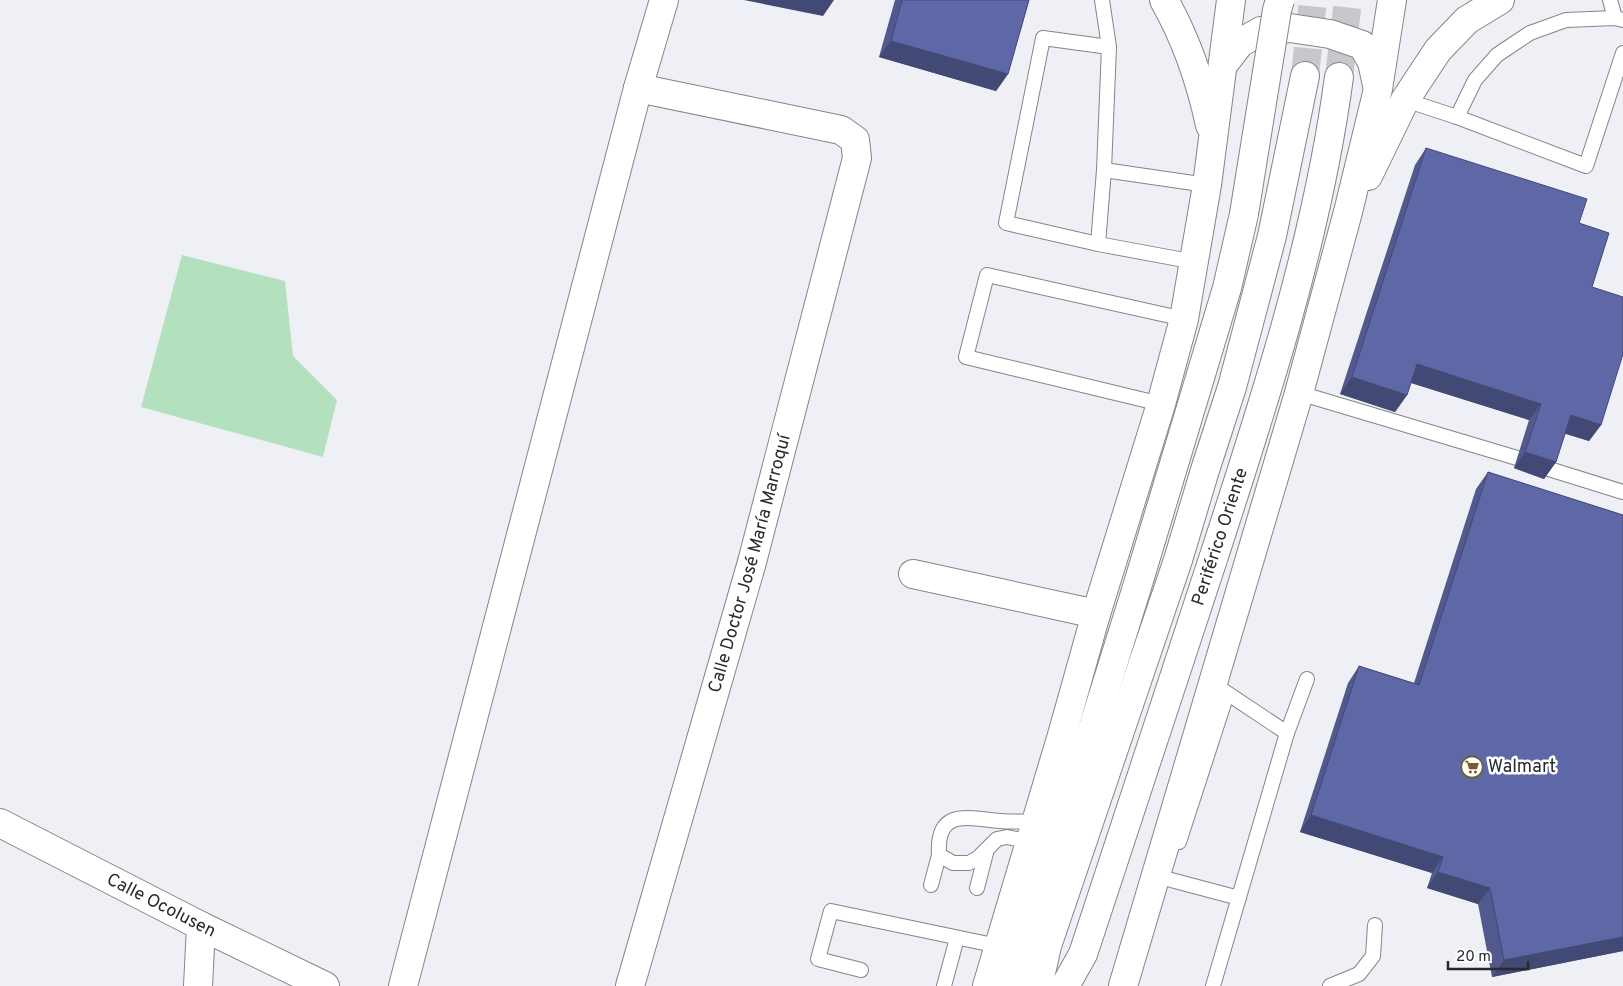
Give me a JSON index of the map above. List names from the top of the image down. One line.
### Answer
{"streets":{"main road":["Periférico Oriente","Calle Doctor José María Marroquí","Calle Ocolusen"]},"places":{"supermarket":["Walmart"]},"scale_bar":"20 m"}
